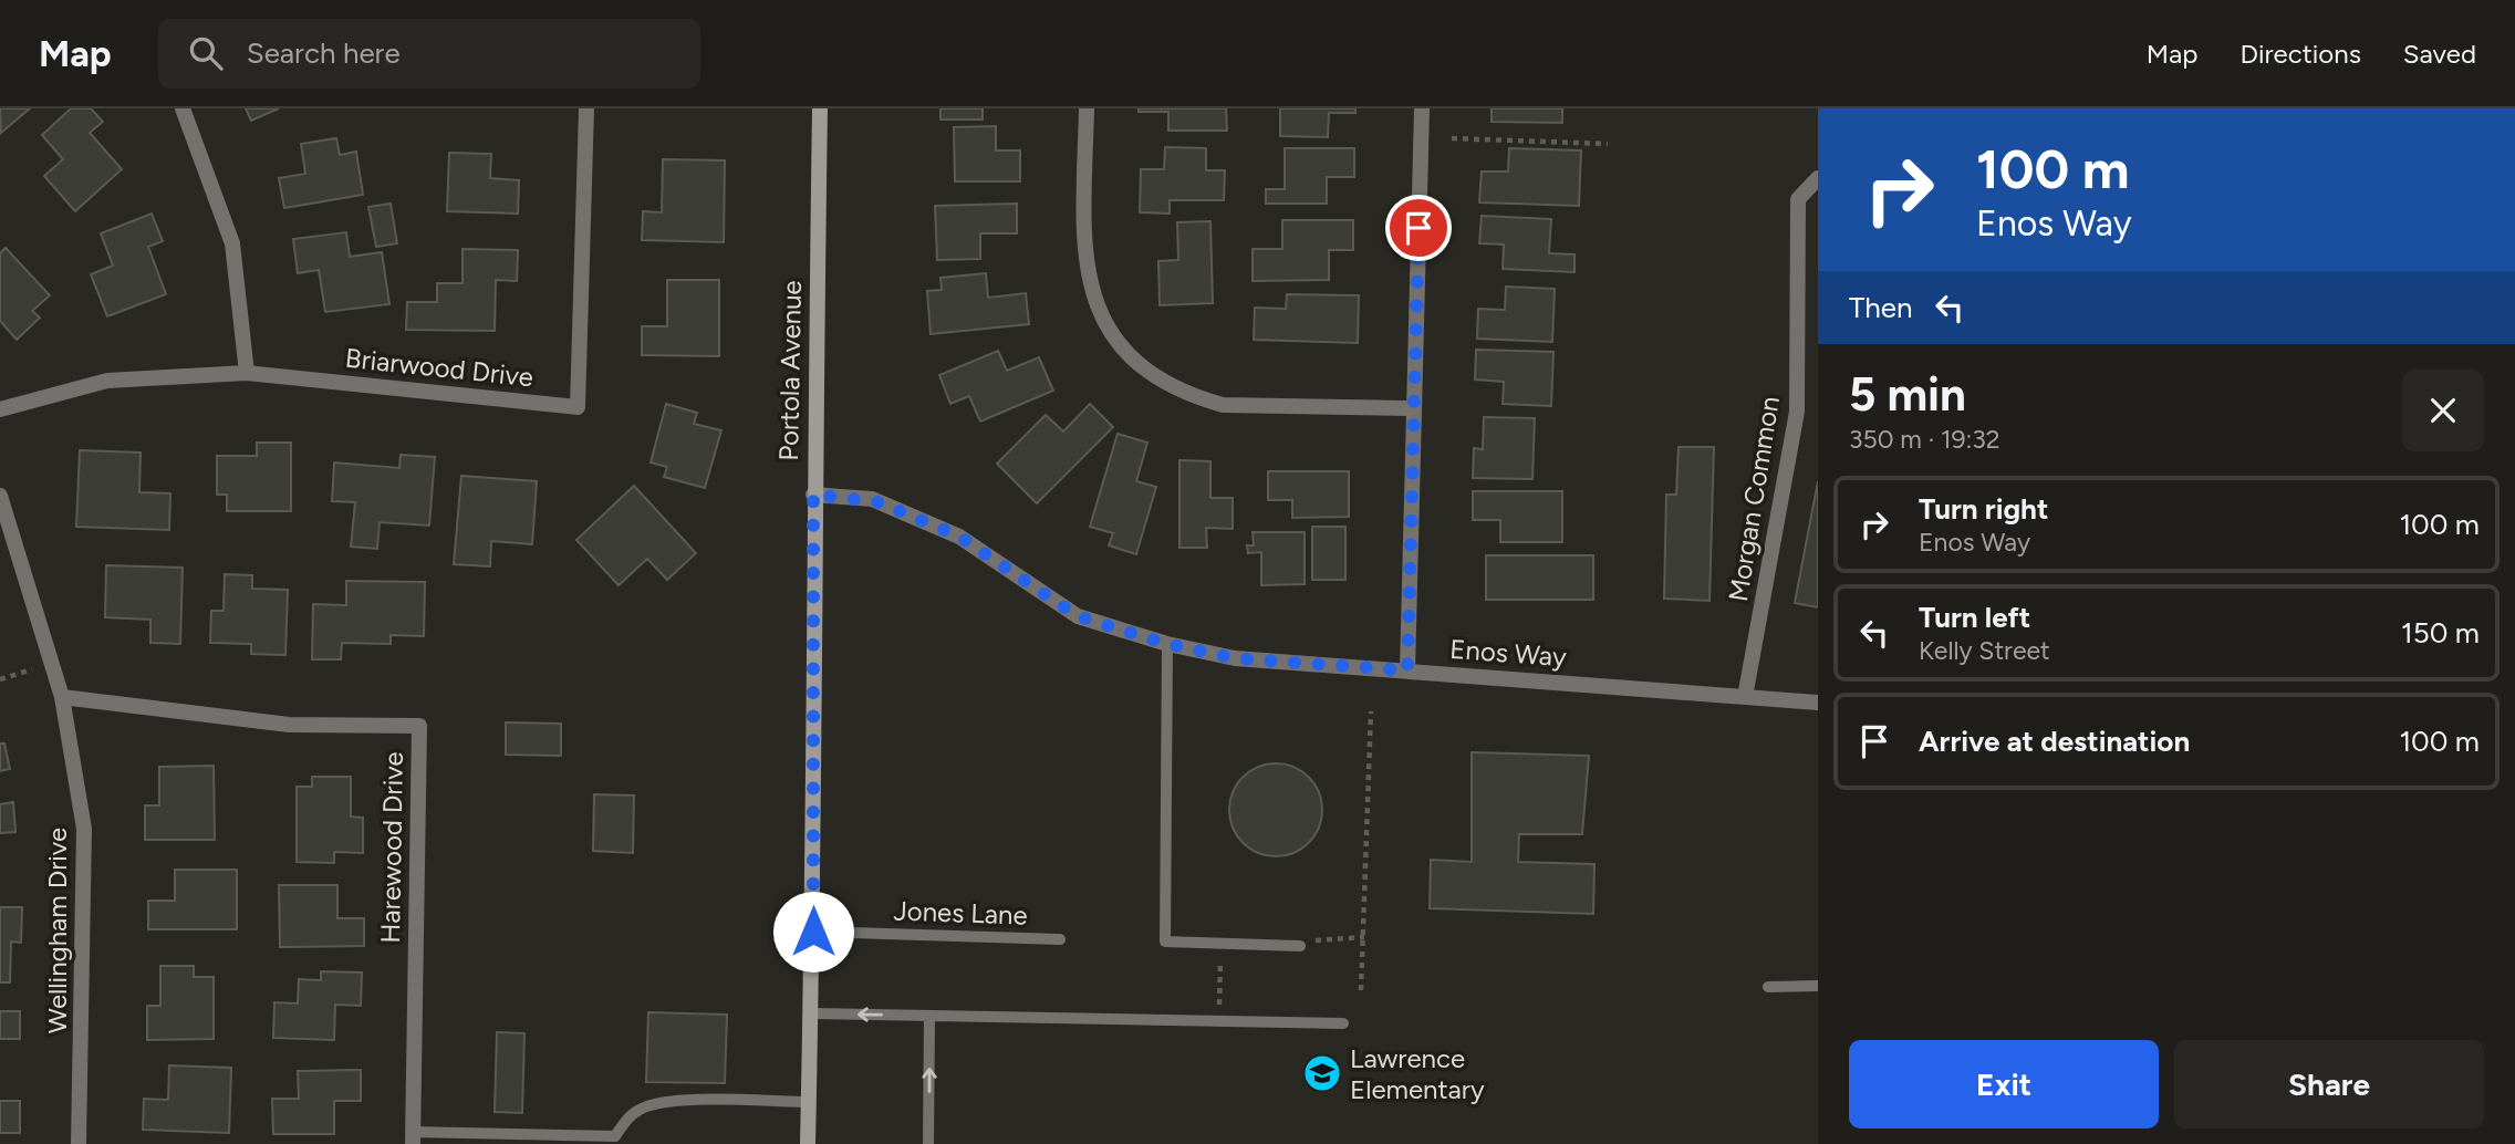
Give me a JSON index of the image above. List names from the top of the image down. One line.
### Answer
{"streets":{"main road":["Portola Avenue"],"street":["Briarwood Drive","Morgan Common","Enos Way","Harewood Drive","Wellingham Drive"],"lane":["Jones Lane"]},"crossings":[["Portola Avenue","Enos Way"],["Portola Avenue","Jones Lane"],["Morgan Common","Enos Way"],["Harewood Drive","Wellingham Drive"]],"places":{"school or university":["Lawrence Elementary"]},"page":{"header":"Map","search":"Search here","nav":["Map","Directions","Saved"],"turn":["100 m","Enos Way"],"then":"Then","heading":["5 min","350 m · 19:32"],"list":[{"name":"Turn right","note":"Enos Way","value":"100 m"},{"name":"Turn left","note":"Kelly Street","value":"150 m"},{"name":"Arrive at destination","value":"100 m"}],"buttons":["Exit","Share"]}}
